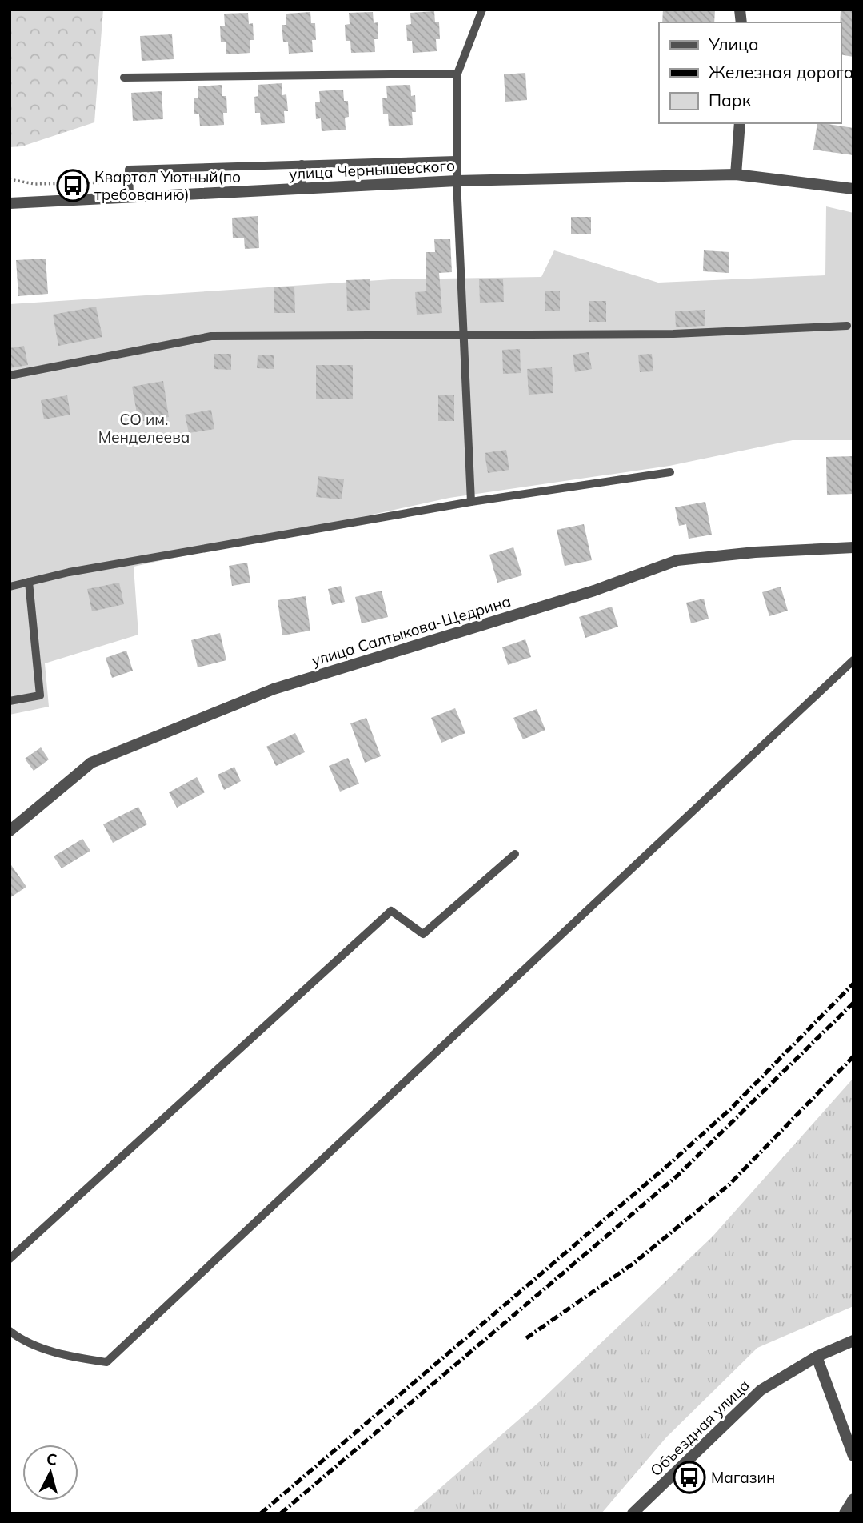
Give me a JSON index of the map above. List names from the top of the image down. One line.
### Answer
{"streets":{"street":["улица Чернышевского","улица Салтыкова-Щедрина","Объездная улица"]},"parks":["СО им. Менделеева"],"places":{"bus stop":["Квартал Уютный(по требованию)","Магазин"]},"legend":["Улица","Железная дорога","Парк"],"north":"top"}
